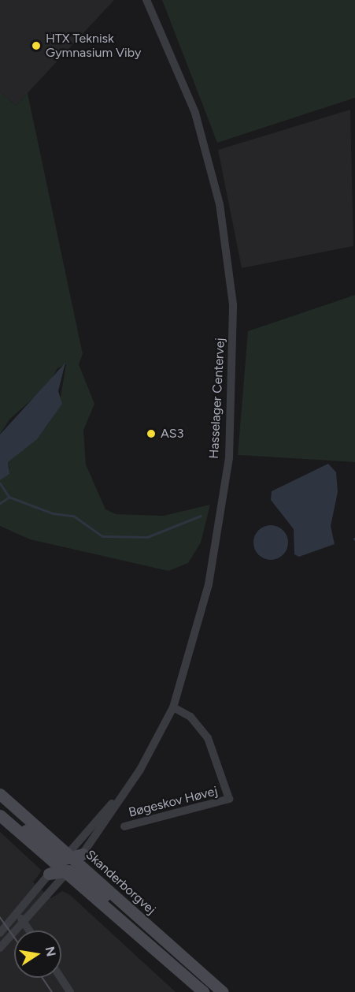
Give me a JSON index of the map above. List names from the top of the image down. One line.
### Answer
{"streets":{"main road":["Skanderborgvej"],"street":["Hasselager Centervej","Bøgeskov Høvej"]},"crossings":[["Hasselager Centervej","Bøgeskov Høvej"],["Hasselager Centervej","Skanderborgvej"]],"places":["HTX Teknisk Gymnasium Viby","AS3"],"north":"right"}
